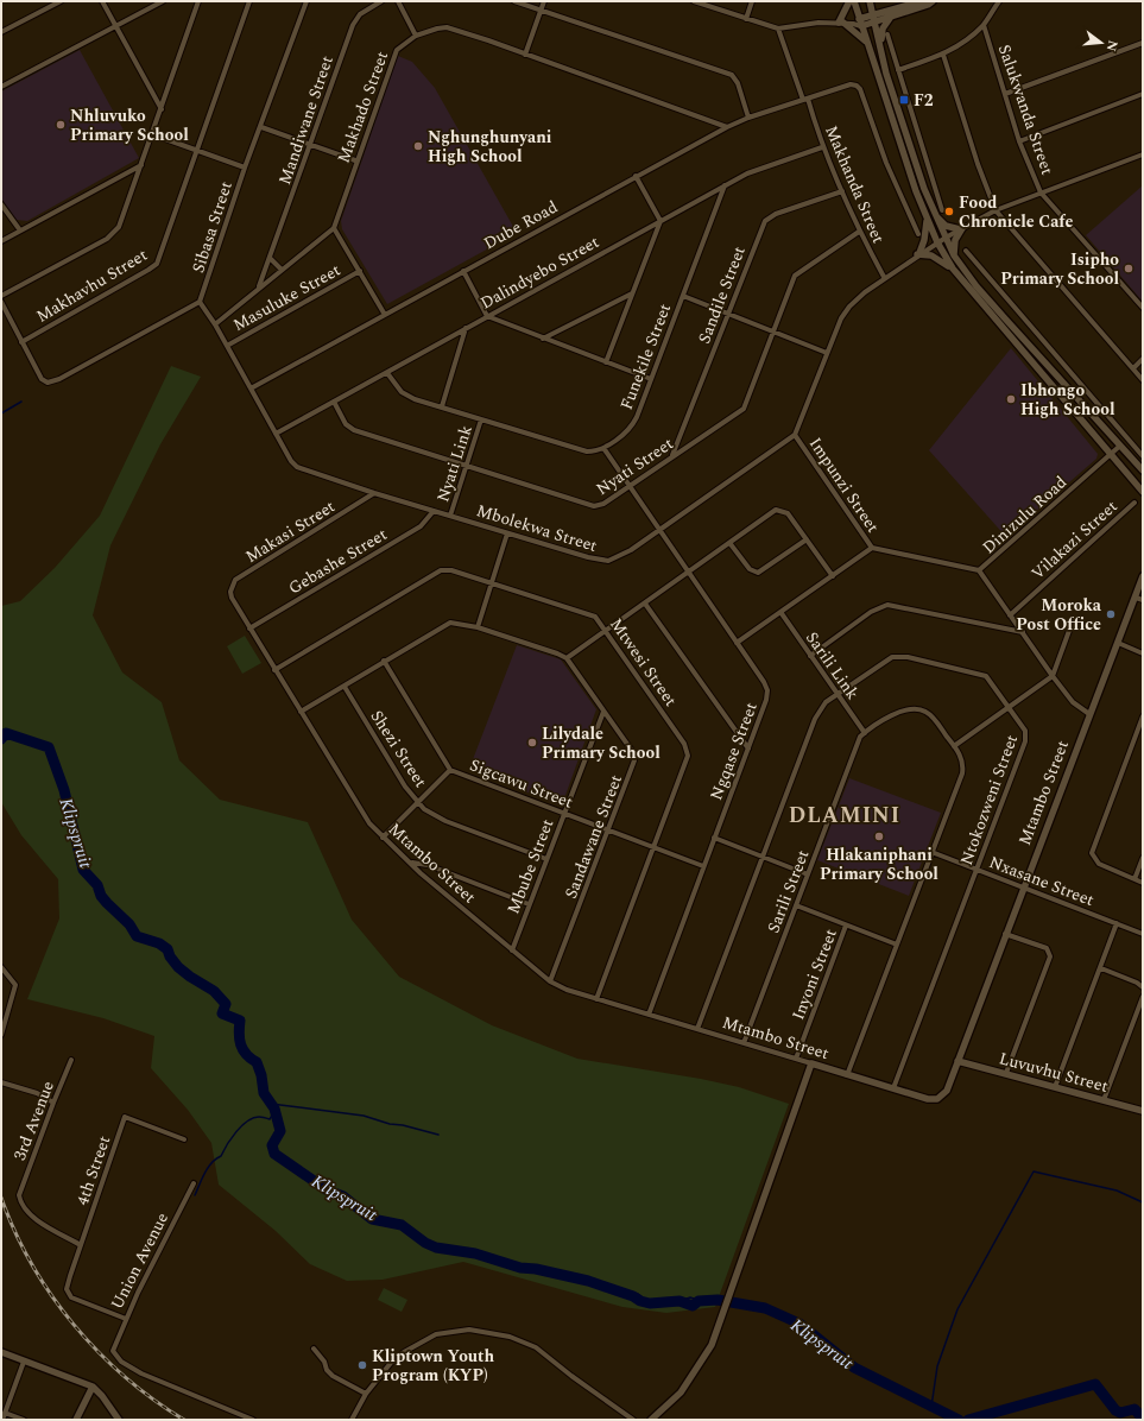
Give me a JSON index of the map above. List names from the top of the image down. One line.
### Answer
{"streets":{"street":["Makhado Street","Salukwanda Street","Mandiwane Street","Makhanda Street","Dube Road","Sibasa Street","Dalindyebo Street","Makhavhu Street","Sandile Street","Masuluke Street","Funekile Street","Nyati Link","Nyati Street","Impunzi Street","Dinizulu Road","Mbolekwa Street","Makasi Street","Vilakazi Street","Gebashe Street","Mtwesi Street","Sarili Link","Shezi Street","Ngqase Street","Sigcawu Street","Mtambo Street","Ntokozweni Street","Sandawane Street","Mbube Street","Nxasane Street","Sarili Street","Inyoni Street","Luvuvhu Street","3rd Avenue","4th Street","Union Avenue"]},"crossings":[["Makhado Street","Dube Road"],["Makhanda Street","Dube Road"],["Makhanda Street","Dalindyebo Street"],["Makhanda Street","Sandile Street"],["Makhanda Street","Nyati Street"],["Dube Road","Mbolekwa Street"],["Sibasa Street","Mbolekwa Street"],["Dalindyebo Street","Funekile Street"],["Dalindyebo Street","Nyati Street"],["Dalindyebo Street","Mbolekwa Street"],["Sandile Street","Nyati Street"],["Masuluke Street","Mbolekwa Street"],["Funekile Street","Ngqase Street"],["Nyati Link","Nyati Street"],["Nyati Link","Mbolekwa Street"],["Nyati Street","Ngqase Street"],["Impunzi Street","Dinizulu Road"],["Impunzi Street","Mbolekwa Street"],["Mbolekwa Street","Makasi Street"],["Mbolekwa Street","Gebashe Street"],["Mbolekwa Street","Ngqase Street"],["Makasi Street","Mtambo Street"],["Gebashe Street","Mtambo Street"],["Mtwesi Street","Sigcawu Street"],["Mtwesi Street","Mtambo Street"],["Sarili Link","Ntokozweni Street"],["Sarili Link","Sarili Street"],["Shezi Street","Mbube Street"],["Ngqase Street","Sigcawu Street"],["Ngqase Street","Mtambo Street"],["Sigcawu Street","Sandawane Street"],["Sigcawu Street","Mbube Street"],["Mtambo Street","Ntokozweni Street"],["Mtambo Street","Sandawane Street"],["Mtambo Street","Mbube Street"],["Mtambo Street","Nxasane Street"],["Mtambo Street","Sarili Street"],["Mtambo Street","Inyoni Street"],["Mtambo Street","Luvuvhu Street"],["Ntokozweni Street","Nxasane Street"],["Sandawane Street","Mbube Street"],["Nxasane Street","Sarili Street"],["3rd Avenue","4th Street"],["4th Street","Union Avenue"]],"districts":["DLAMINI"],"water":["Klipspruit"],"places":{"transit":["F2"],"other":["Nhluvuko Primary School","Nghunghunyani High School","Food Chronicle Cafe","Isipho Primary School","Ibhongo High School","Moroka Post Office","Lilydale Primary School","Hlakaniphani Primary School","Kliptown Youth Program (KYP)"]},"north":"right"}
